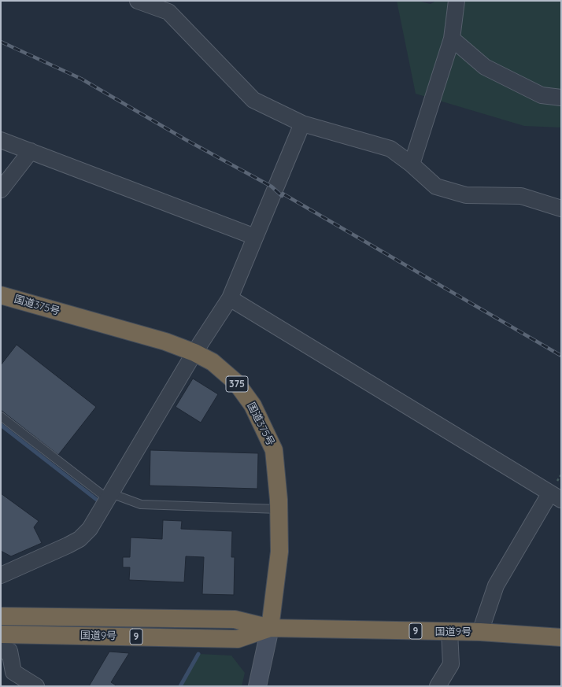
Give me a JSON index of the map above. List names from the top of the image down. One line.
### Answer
{"streets":{"highway":["国道375号","375","9","国道9号"]},"crossings":[["国道375号","国道9号"]]}
